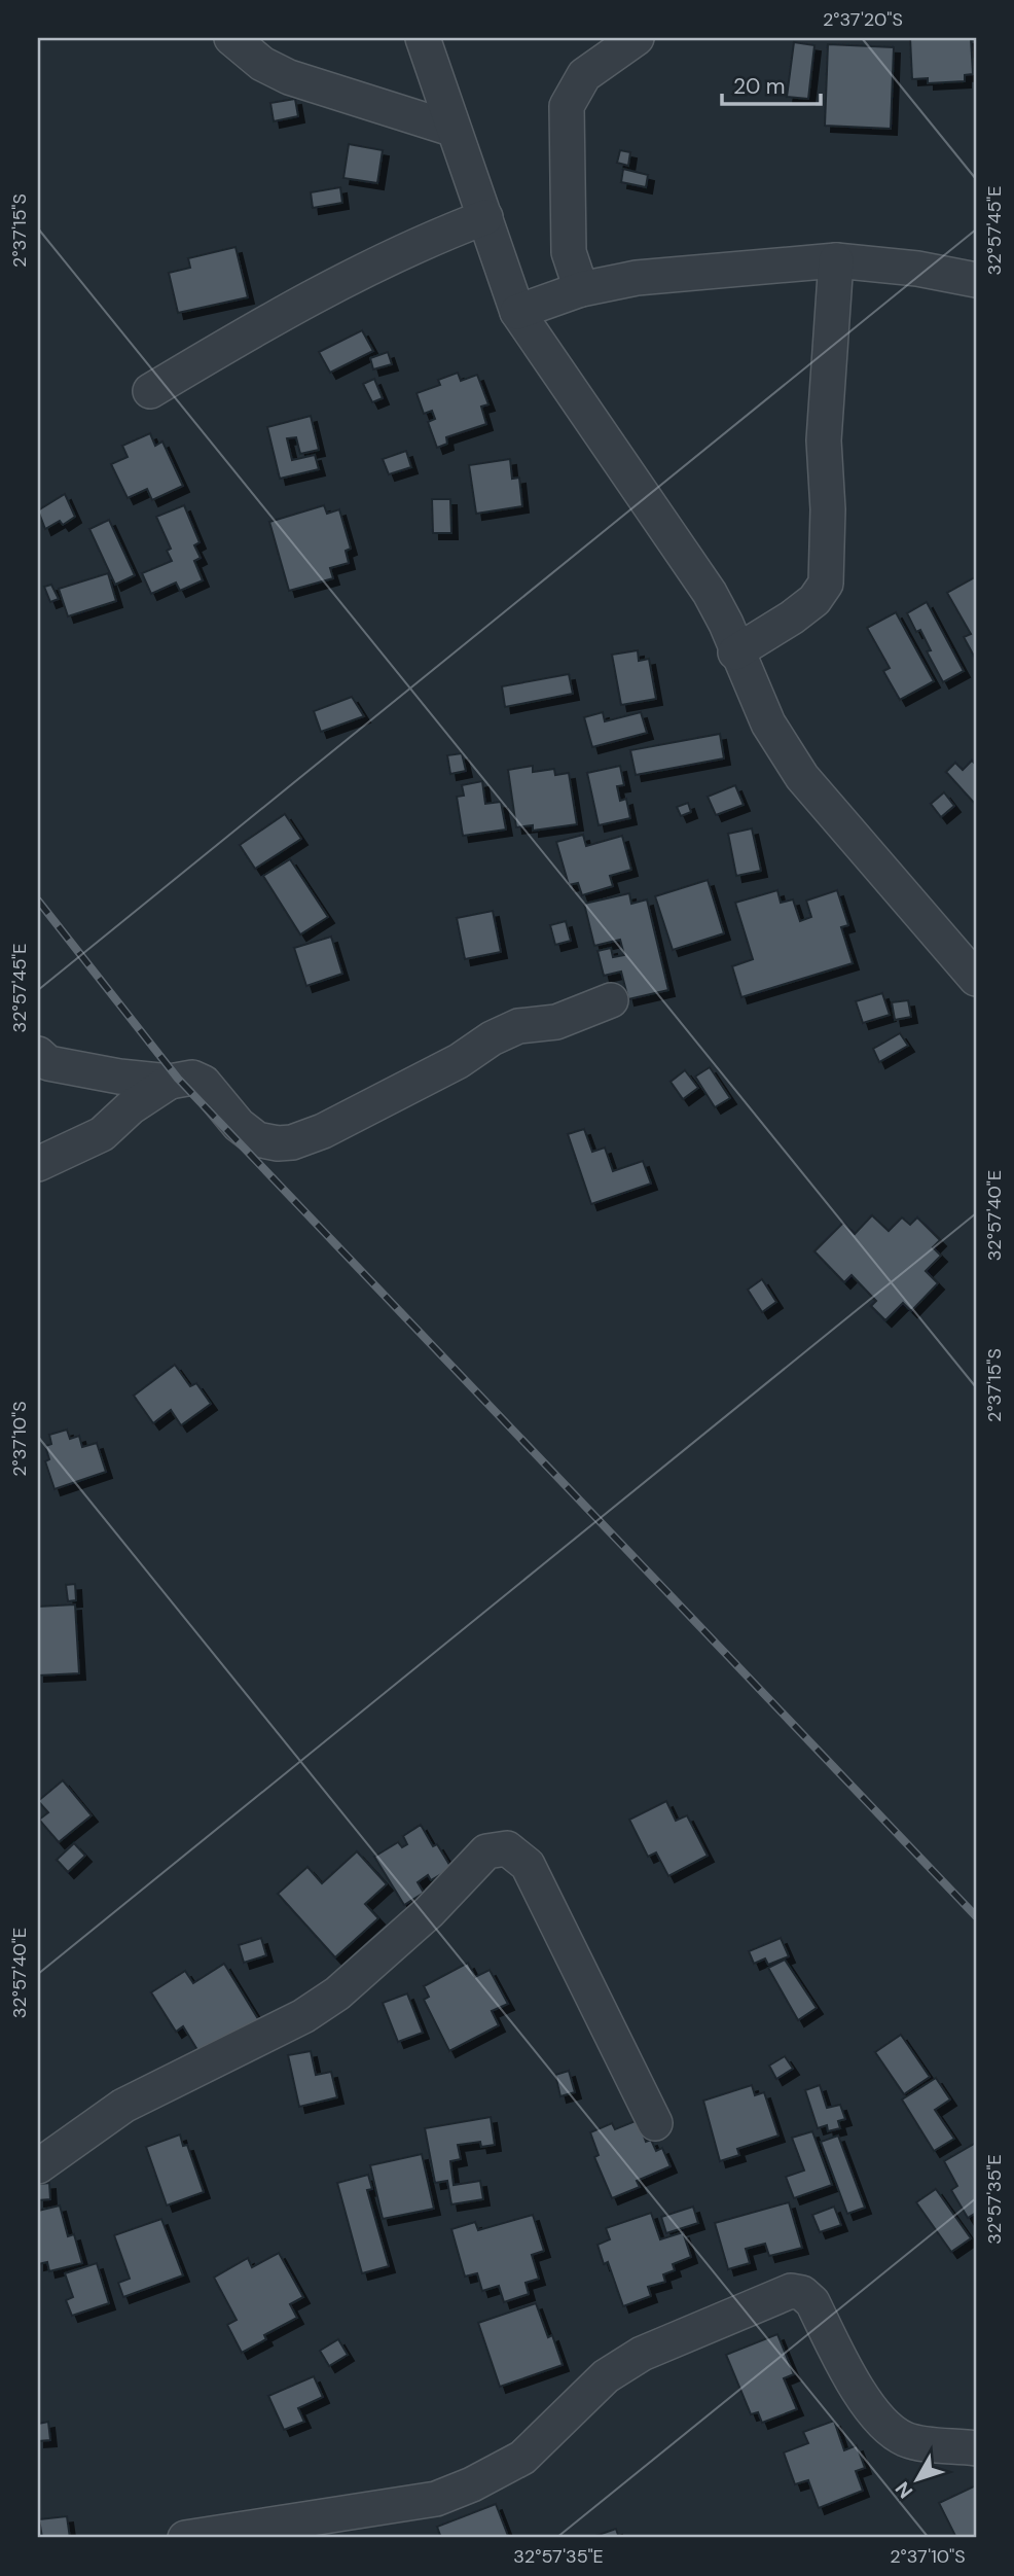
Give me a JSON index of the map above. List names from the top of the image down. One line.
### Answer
{"scale_bar":"20 m","north":"bottom left","coordinates":["2°37'20\"S","2°37'15\"S","32°57'45\"E","32°57'40\"E","2°37'10\"S","32°57'35\"E"]}
